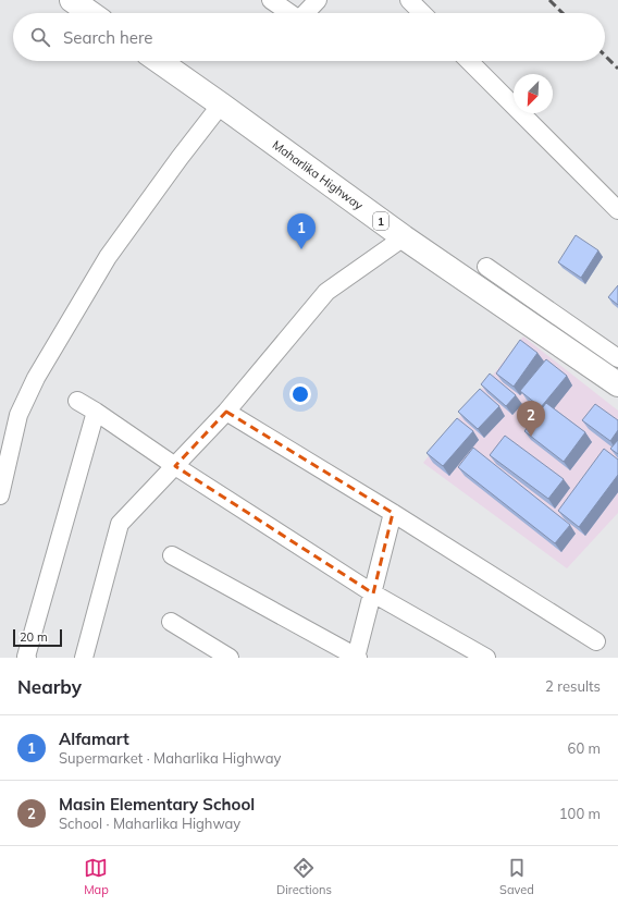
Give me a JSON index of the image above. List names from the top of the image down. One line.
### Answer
{"streets":{"main road":["Maharlika Highway","1"]},"scale_bar":"20 m","north":"bottom left","page":{"search":"Search here","pins":["1","2"],"scale":"20 m","heading":["Nearby","2 results"],"list":[{"mark":"1","name":"Alfamart","note":"Supermarket · Maharlika Highway","value":"60 m"},{"mark":"2","name":"Masin Elementary School","note":"School · Maharlika Highway","value":"100 m"}],"nav":["Map","Directions","Saved"]}}
